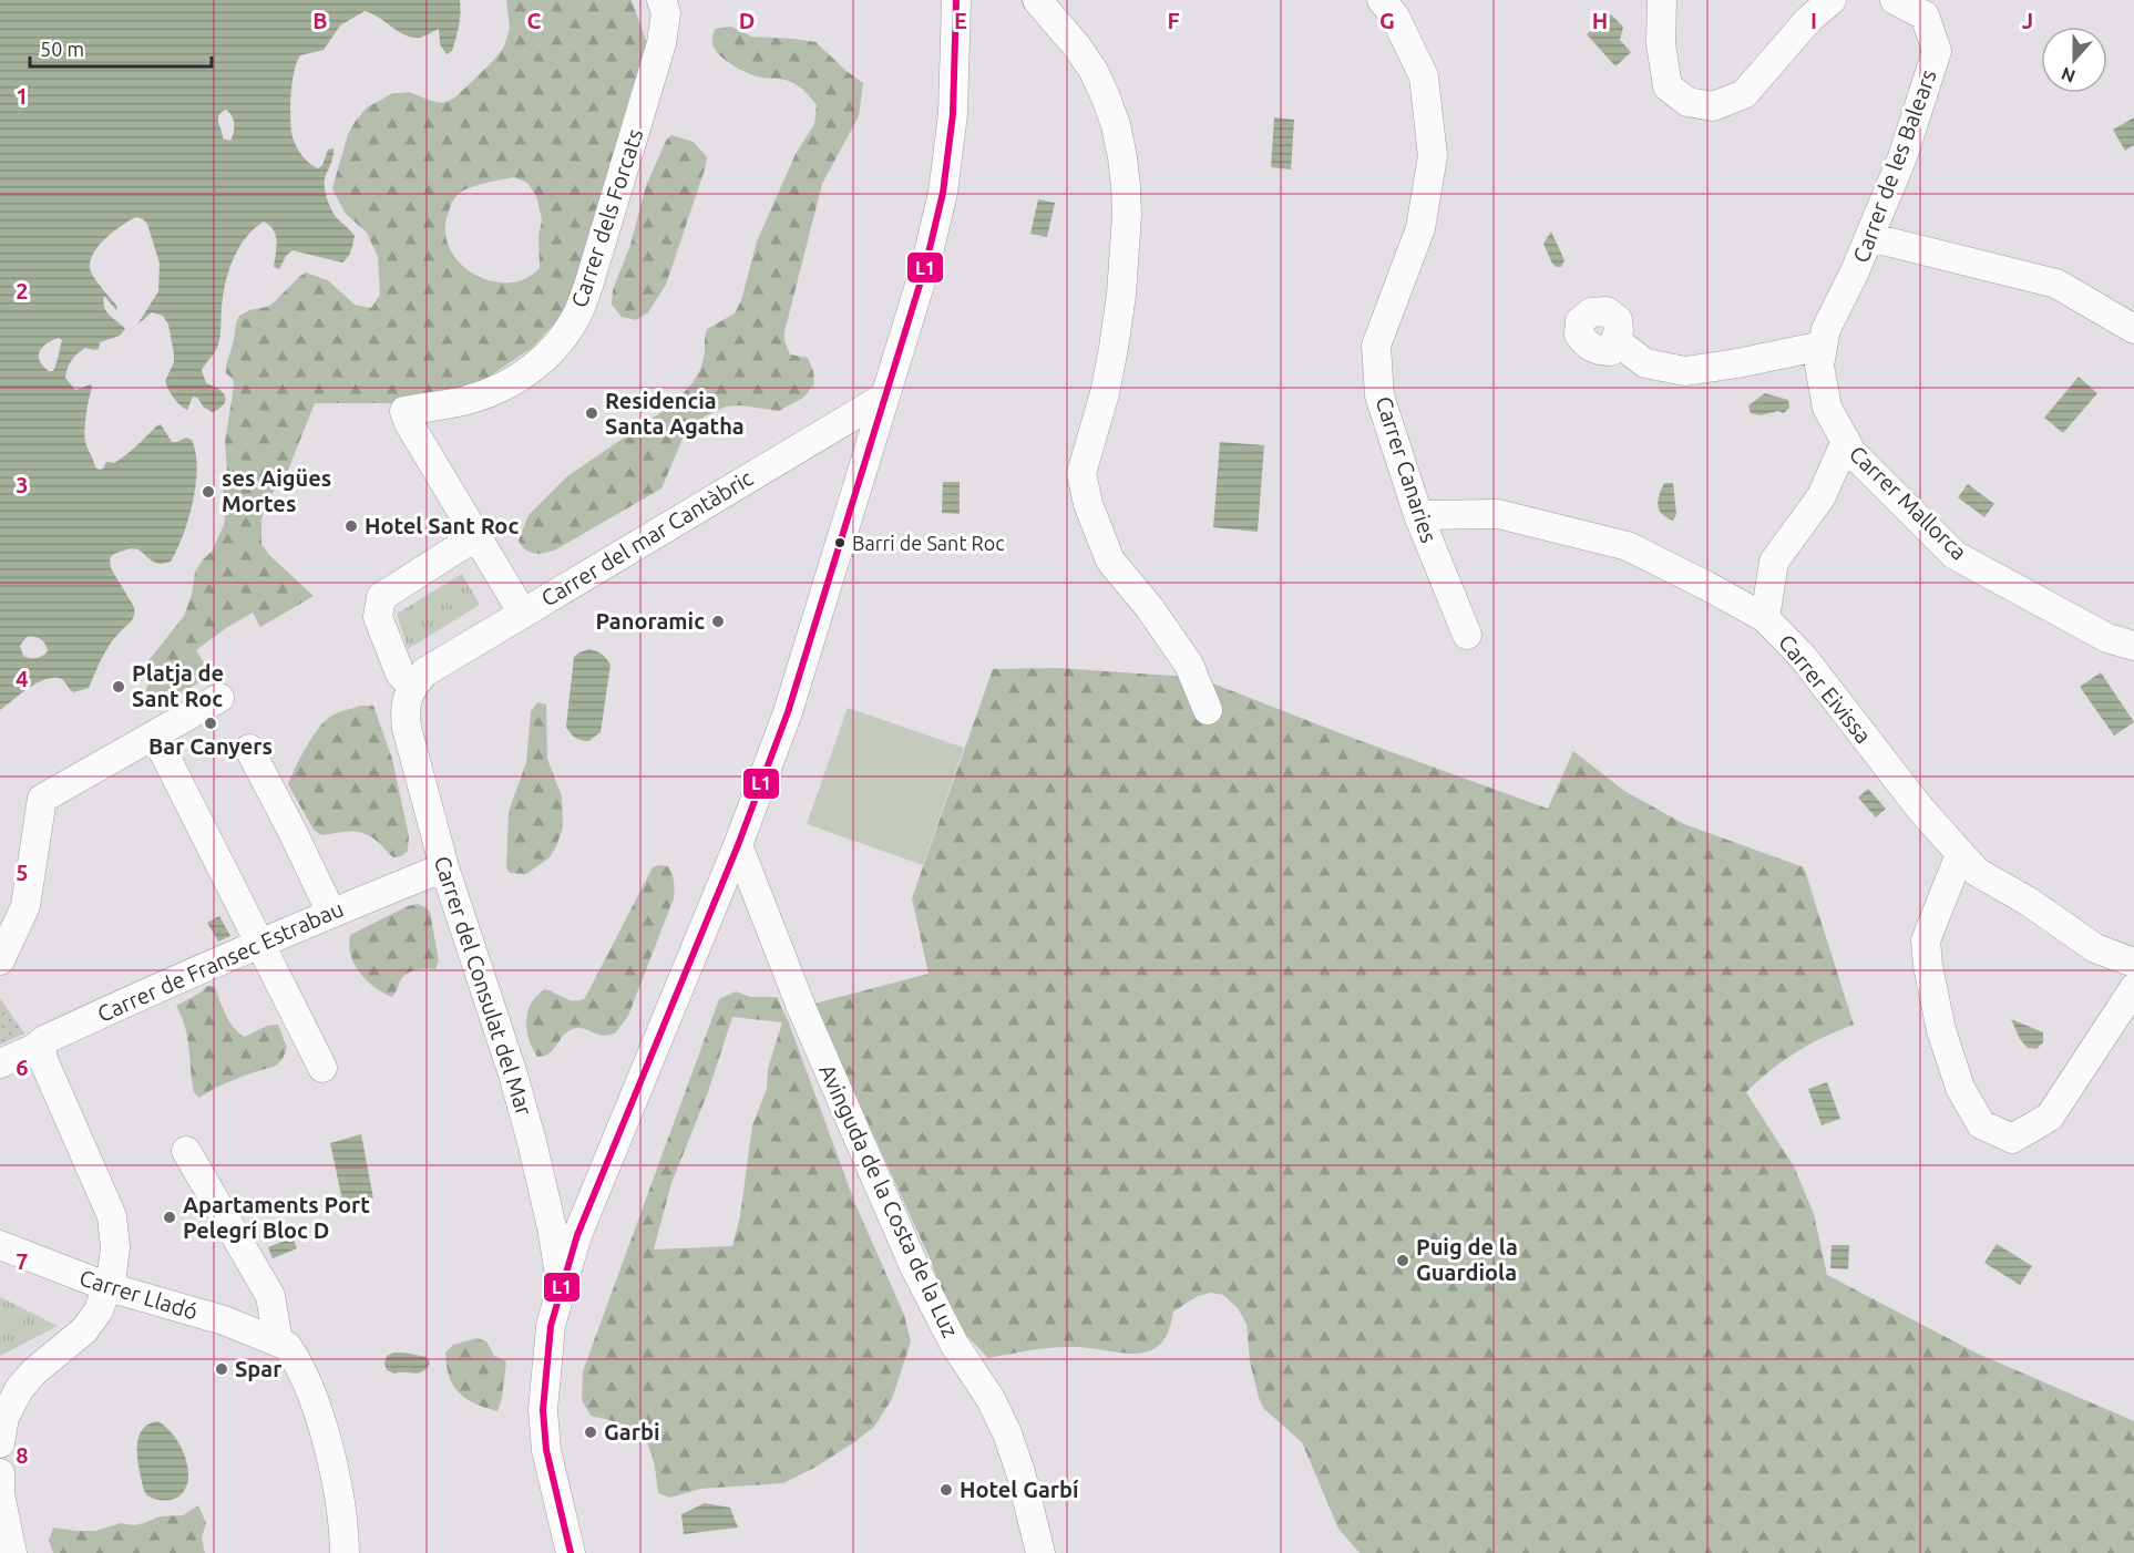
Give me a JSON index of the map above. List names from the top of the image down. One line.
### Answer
{"streets":{"street":["Carrer de les Balears","Carrer dels Forcats","Carrer Canaries","Carrer Mallorca","Carrer del mar Cantàbric","Carrer Eivissa","Carrer de Fransec Estrabau","Carrer del Consulat del Mar","Avinguda de la Costa de la Luz","Carrer Lladó"]},"crossings":[["Carrer de les Balears","Carrer Mallorca"],["Carrer Canaries","Carrer Eivissa"],["Carrer del mar Cantàbric","Carrer del Consulat del Mar"],["Carrer de Fransec Estrabau","Carrer del Consulat del Mar"]],"places":["Residencia Santa Agatha","ses Aigües Mortes","Hotel Sant Roc","Barri de Sant Roc","Panoramic","Platja de Sant Roc","Bar Canyers","Apartaments Port Pelegrí Bloc D","Puig de la Guardiola","Spar","Garbi","Hotel Garbí"],"lines":["transit line L1"],"scale_bar":"50 m","north":"bottom","grid":{"columns":["B","C","D","E","F","G","H","I","J"],"rows":["1","2","3","4","5","6","7","8"]}}
